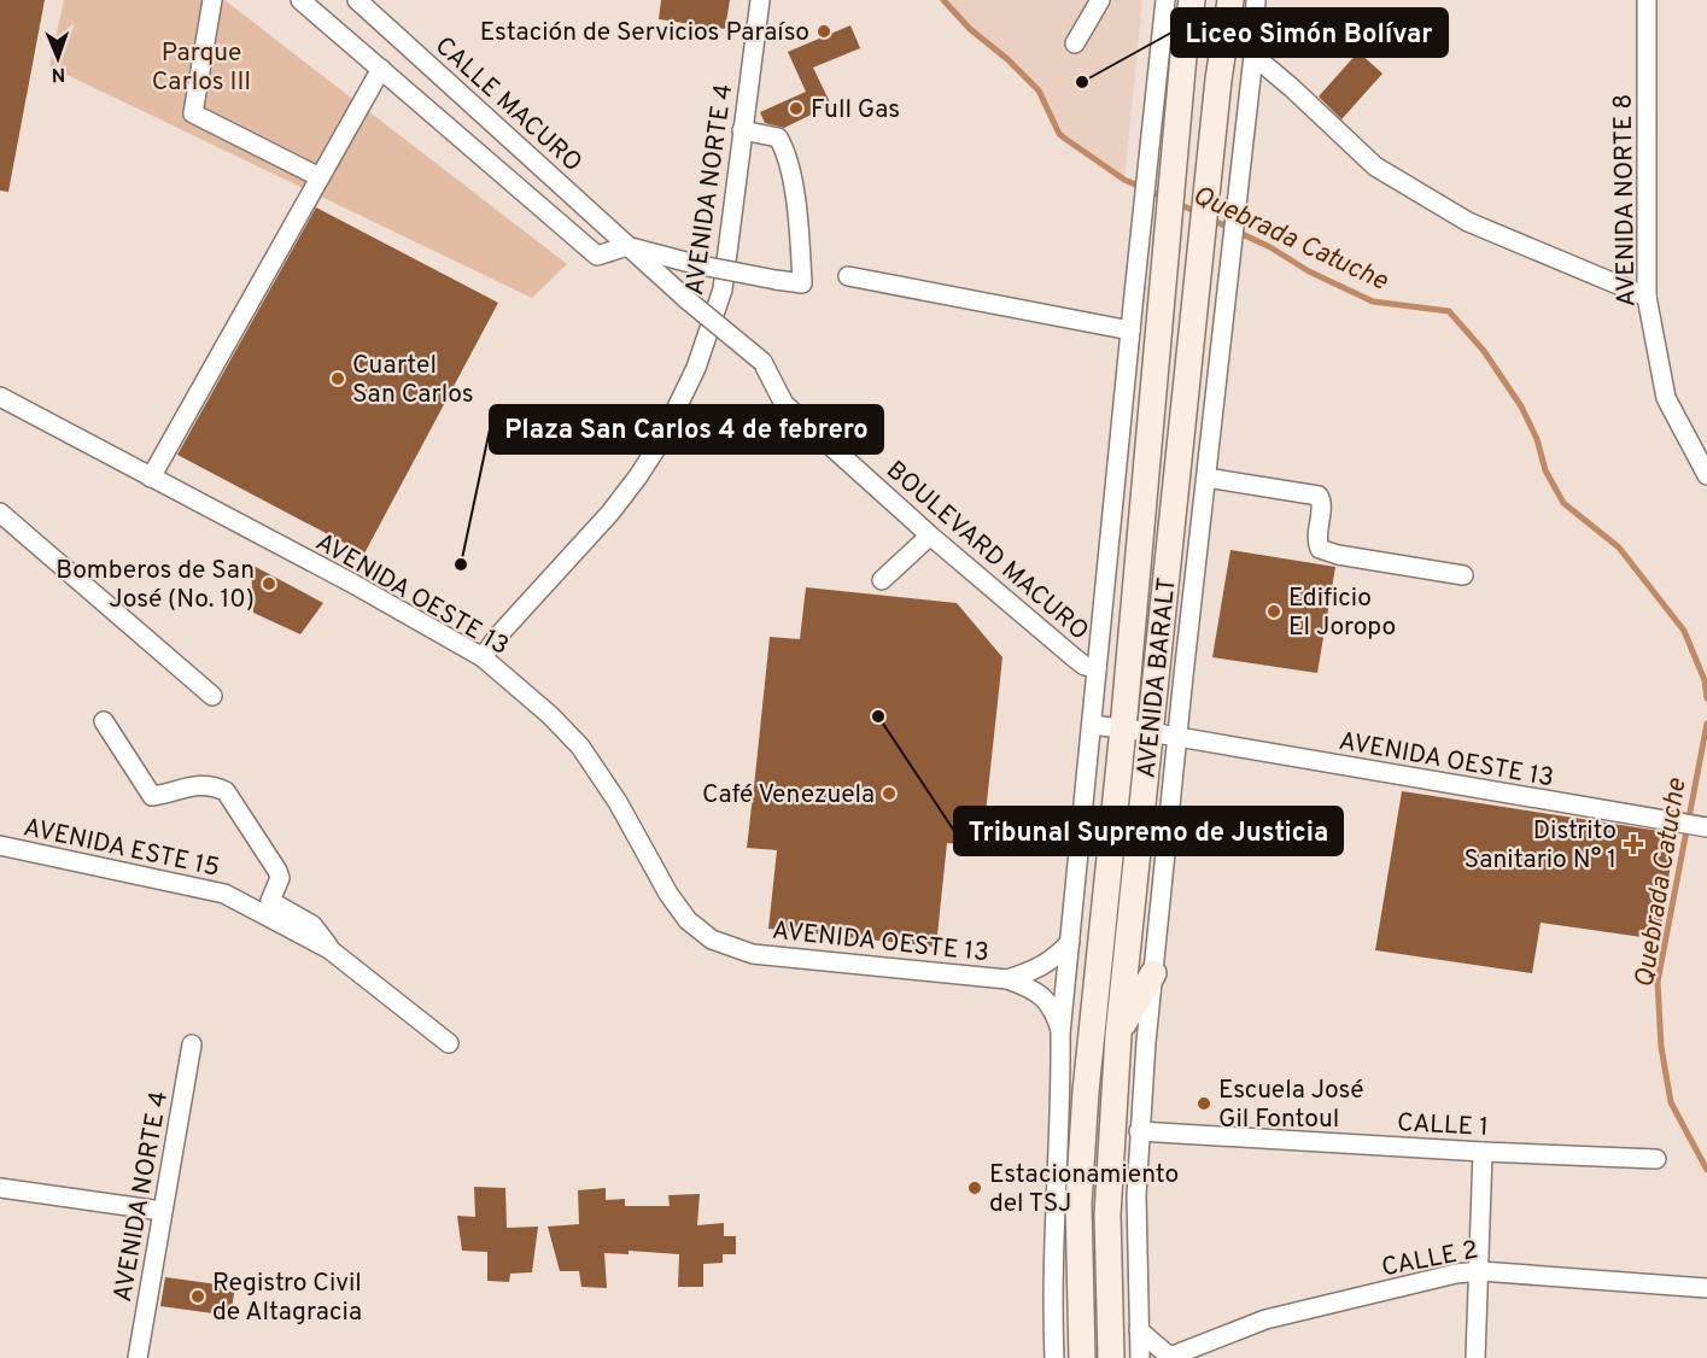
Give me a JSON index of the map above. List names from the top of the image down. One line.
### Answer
{"streets":{"main road":["AVENIDA BARALT"],"street":["CALLE MACURO","AVENIDA NORTE 4","AVENIDA NORTE 8","BOULEVARD MACURO","AVENIDA OESTE 13","AVENIDA ESTE 15","CALLE 1","CALLE 2"]},"crossings":[["CALLE MACURO","BOULEVARD MACURO"],["AVENIDA NORTE 4","AVENIDA OESTE 13"],["AVENIDA OESTE 13","AVENIDA BARALT"],["AVENIDA BARALT","CALLE 1"]],"water":["Quebrada Catuche"],"parks":["Parque Carlos III"],"places":{"other":["Estación de Servicios Paraíso","Liceo Simón Bolívar","Full Gas","Cuartel San Carlos","Plaza San Carlos 4 de febrero","Bomberos de San José (No. 10)","Edificio El Joropo","Tribunal Supremo de Justicia","Café Venezuela","Escuela José Gil Fontoul","Estacionamiento del TSJ","Registro Civil de Altagracia"],"health":["Distrito Sanitario N° 1"]},"north":"bottom"}
